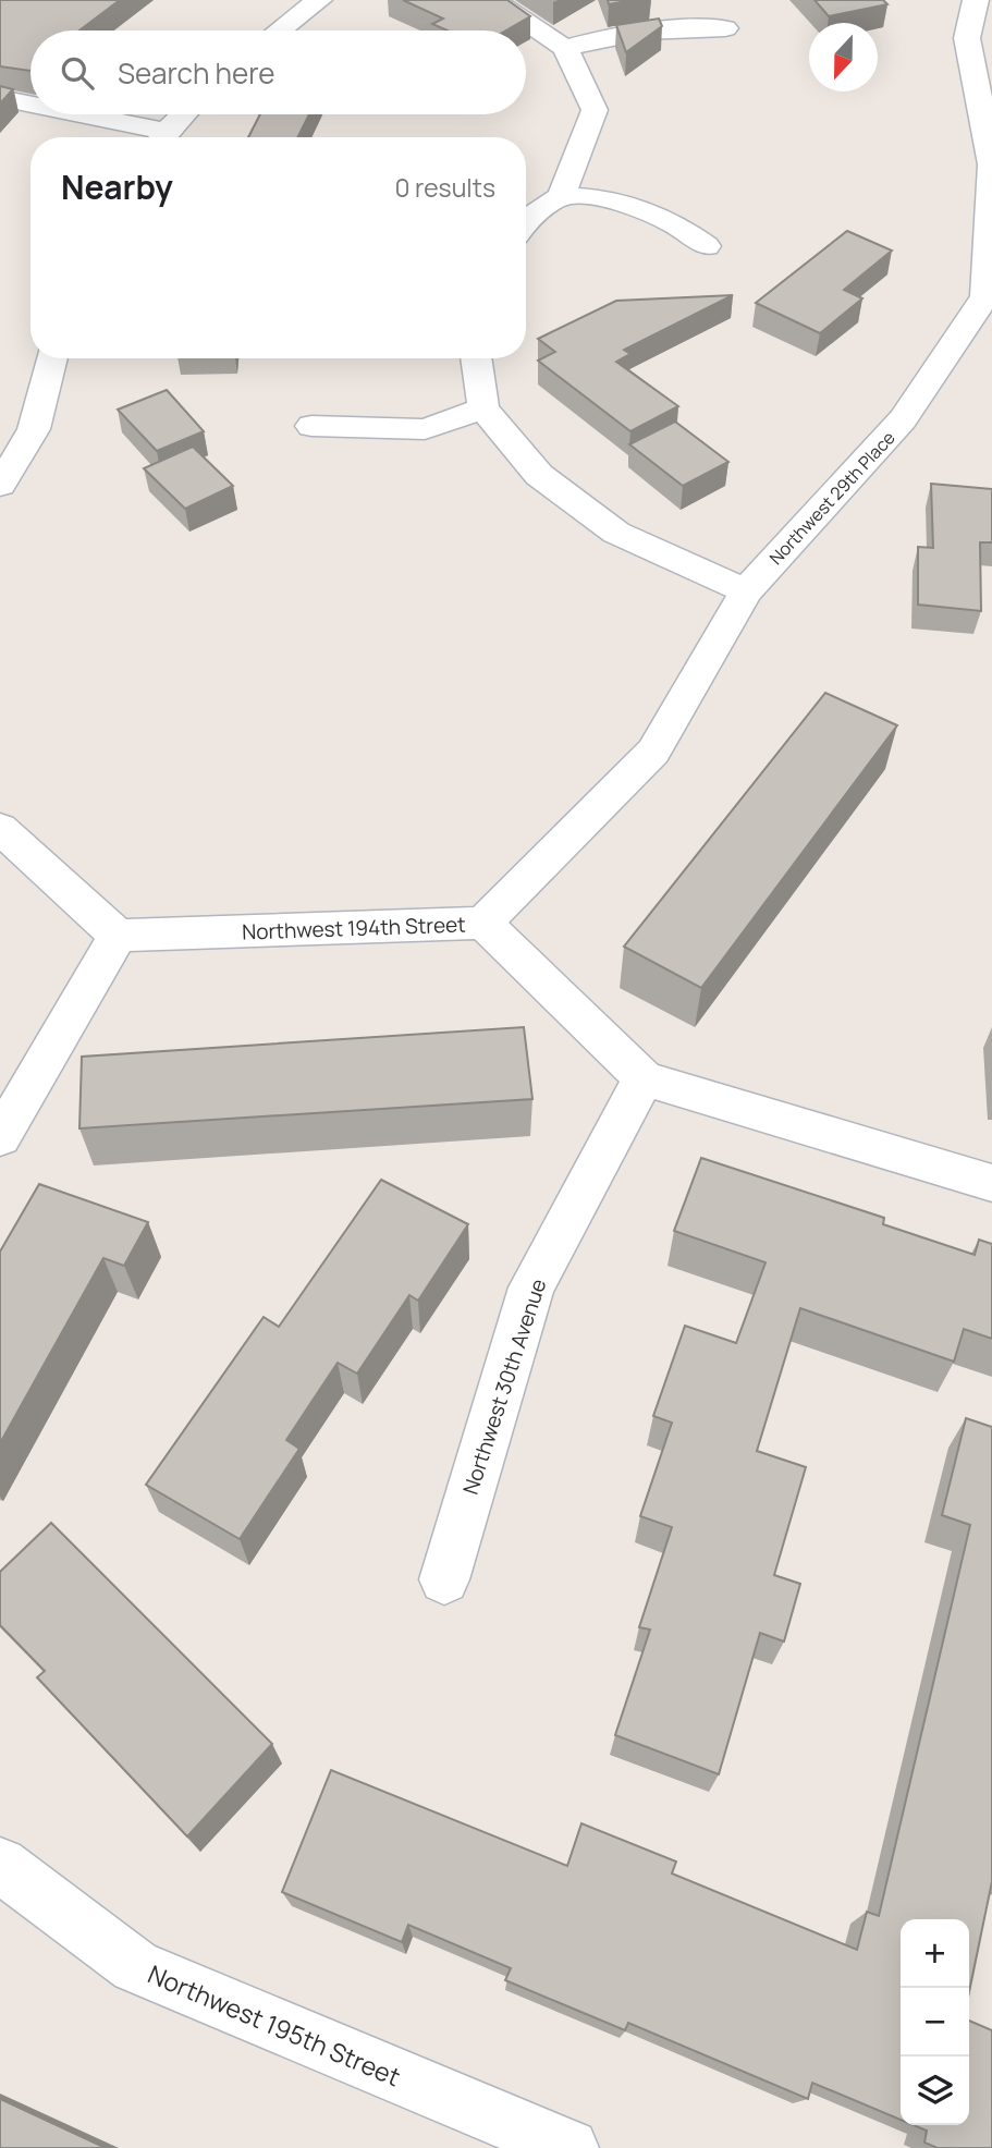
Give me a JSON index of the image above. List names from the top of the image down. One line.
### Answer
{"streets":{"street":["Northwest 29th Place","Northwest 194th Street","Northwest 30th Avenue","Northwest 195th Street"]},"crossings":[["Northwest 29th Place","Northwest 194th Street"],["Northwest 194th Street","Northwest 30th Avenue"]],"north":"bottom","page":{"search":"Search here","heading":["Nearby","0 results"],"map_buttons":["+","−"]}}
